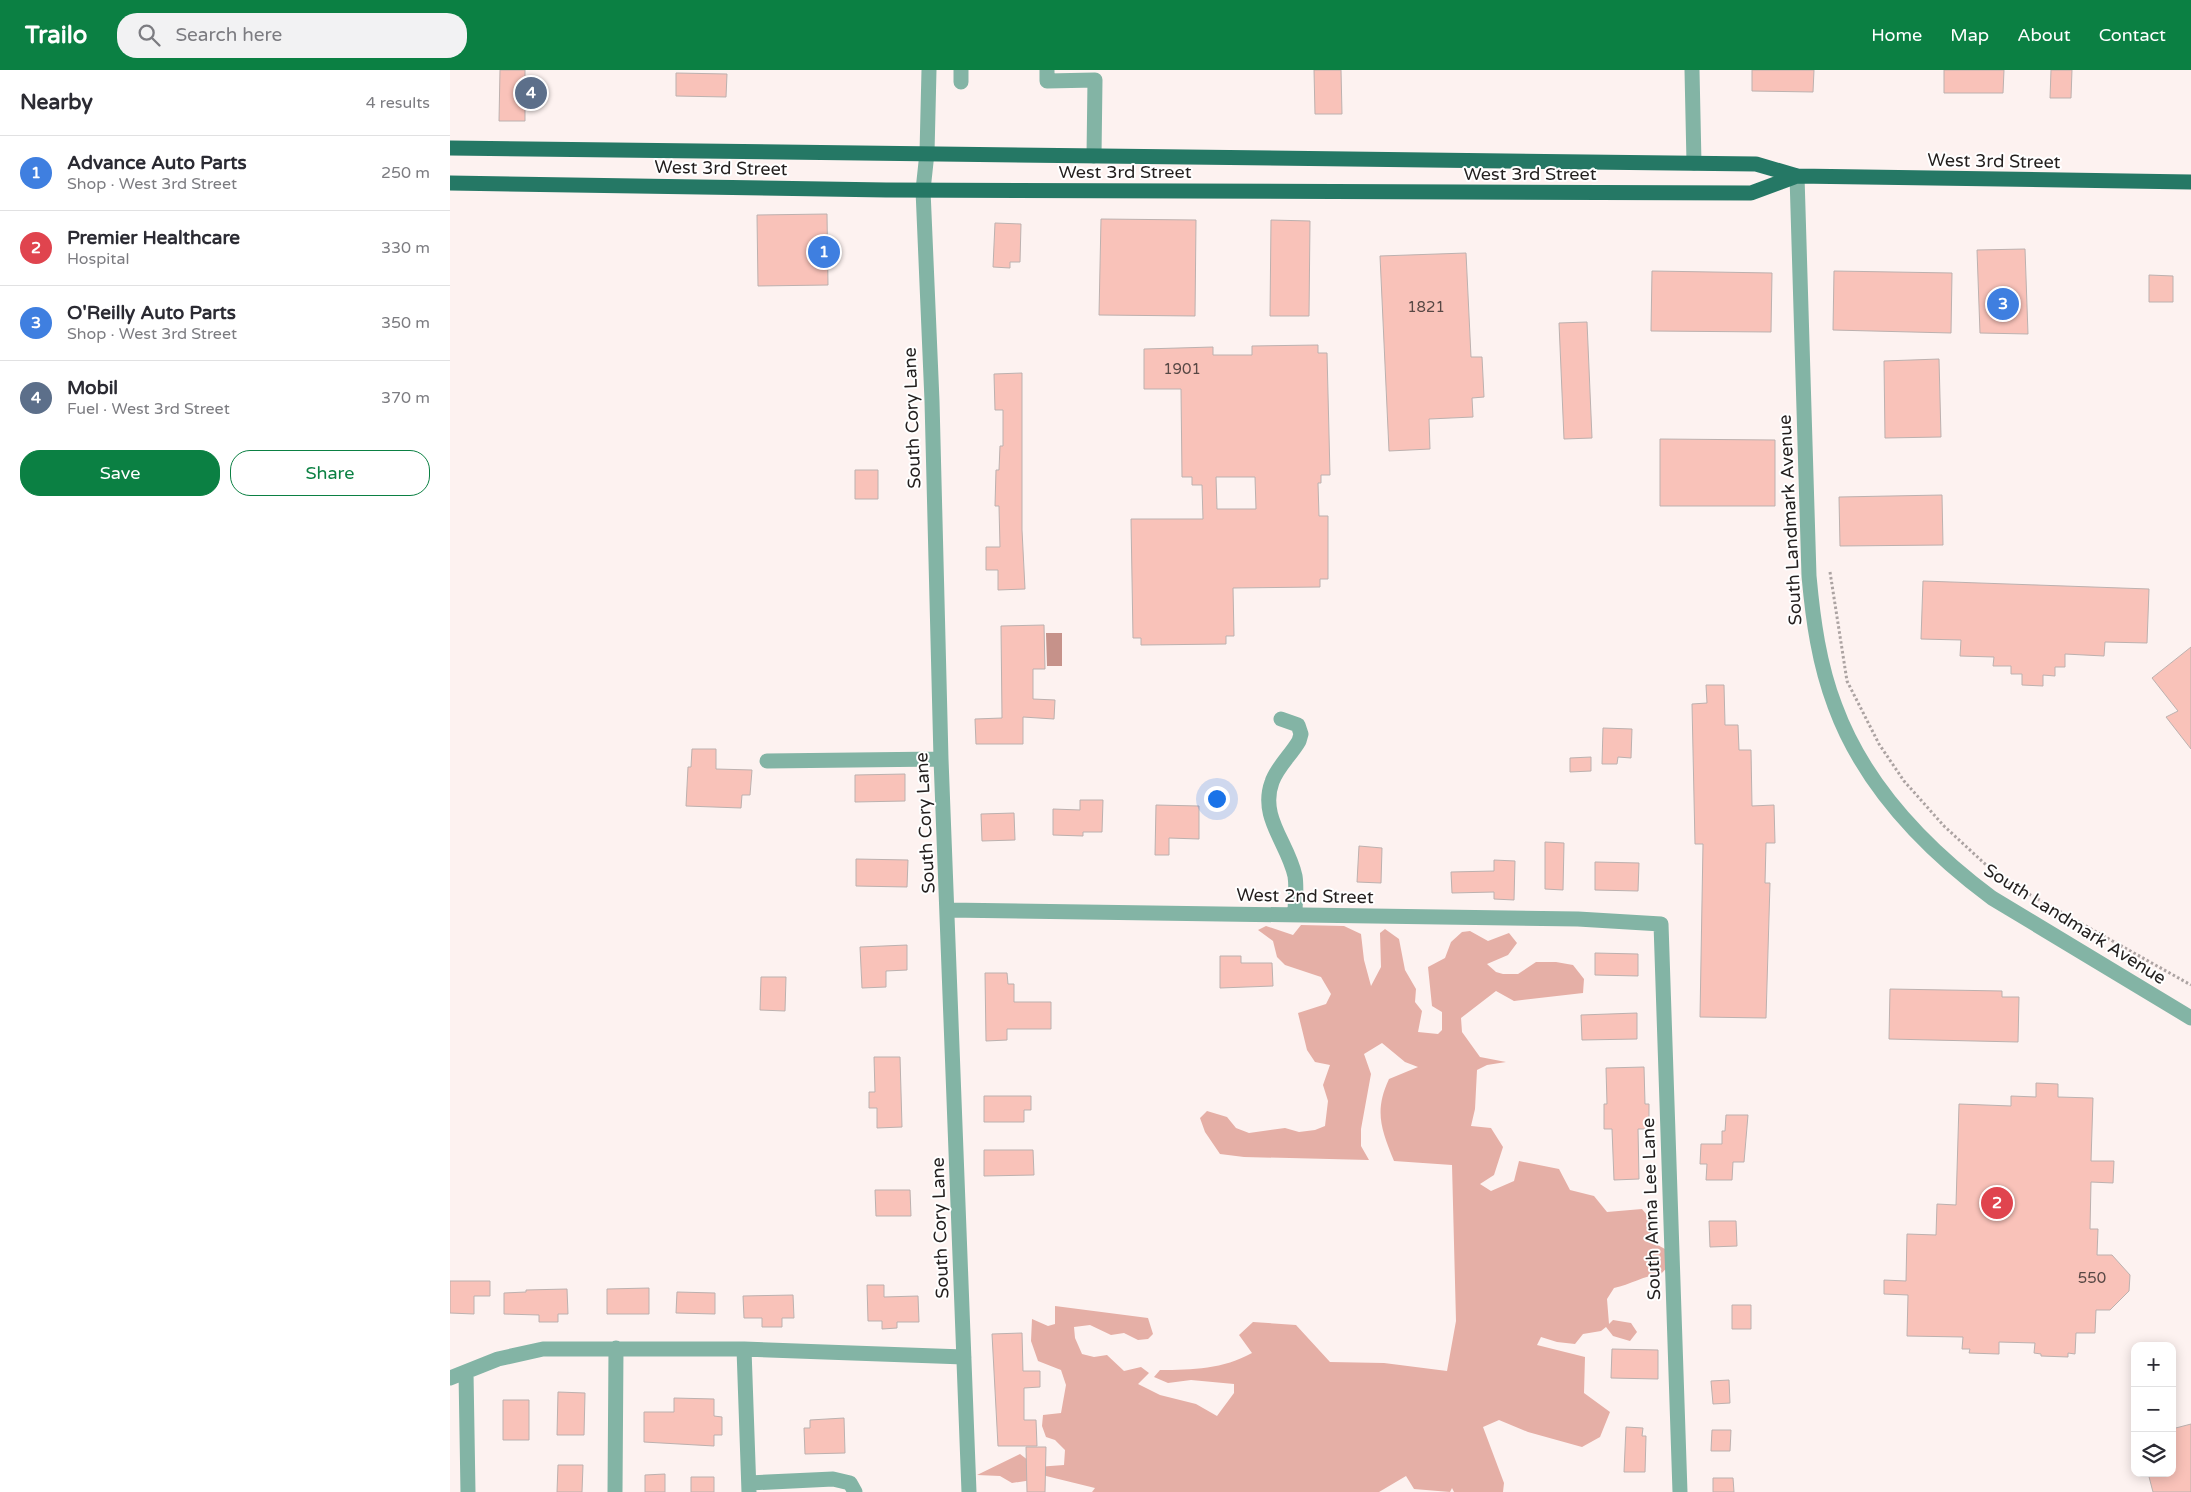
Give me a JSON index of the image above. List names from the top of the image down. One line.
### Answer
{"streets":{"main road":["West 3rd Street"],"street":["South Cory Lane","South Landmark Avenue","West 2nd Street","South Anna Lee Lane"]},"crossings":[["West 3rd Street","South Cory Lane"],["West 3rd Street","South Landmark Avenue"],["South Cory Lane","West 2nd Street"],["West 2nd Street","South Anna Lee Lane"]],"house_numbers":["1821","1901","550"],"page":{"header":"Trailo","search":"Search here","nav":["Home","Map","About","Contact"],"heading":["Nearby","4 results"],"pins":["4","1","3","2"],"list":[{"mark":"1","name":"Advance Auto Parts","note":"Shop · West 3rd Street","value":"250 m"},{"mark":"2","name":"Premier Healthcare","note":"Hospital","value":"330 m"},{"mark":"3","name":"O'Reilly Auto Parts","note":"Shop · West 3rd Street","value":"350 m"},{"mark":"4","name":"Mobil","note":"Fuel · West 3rd Street","value":"370 m"}],"buttons":["Save","Share"],"map_buttons":["+","−"]}}
